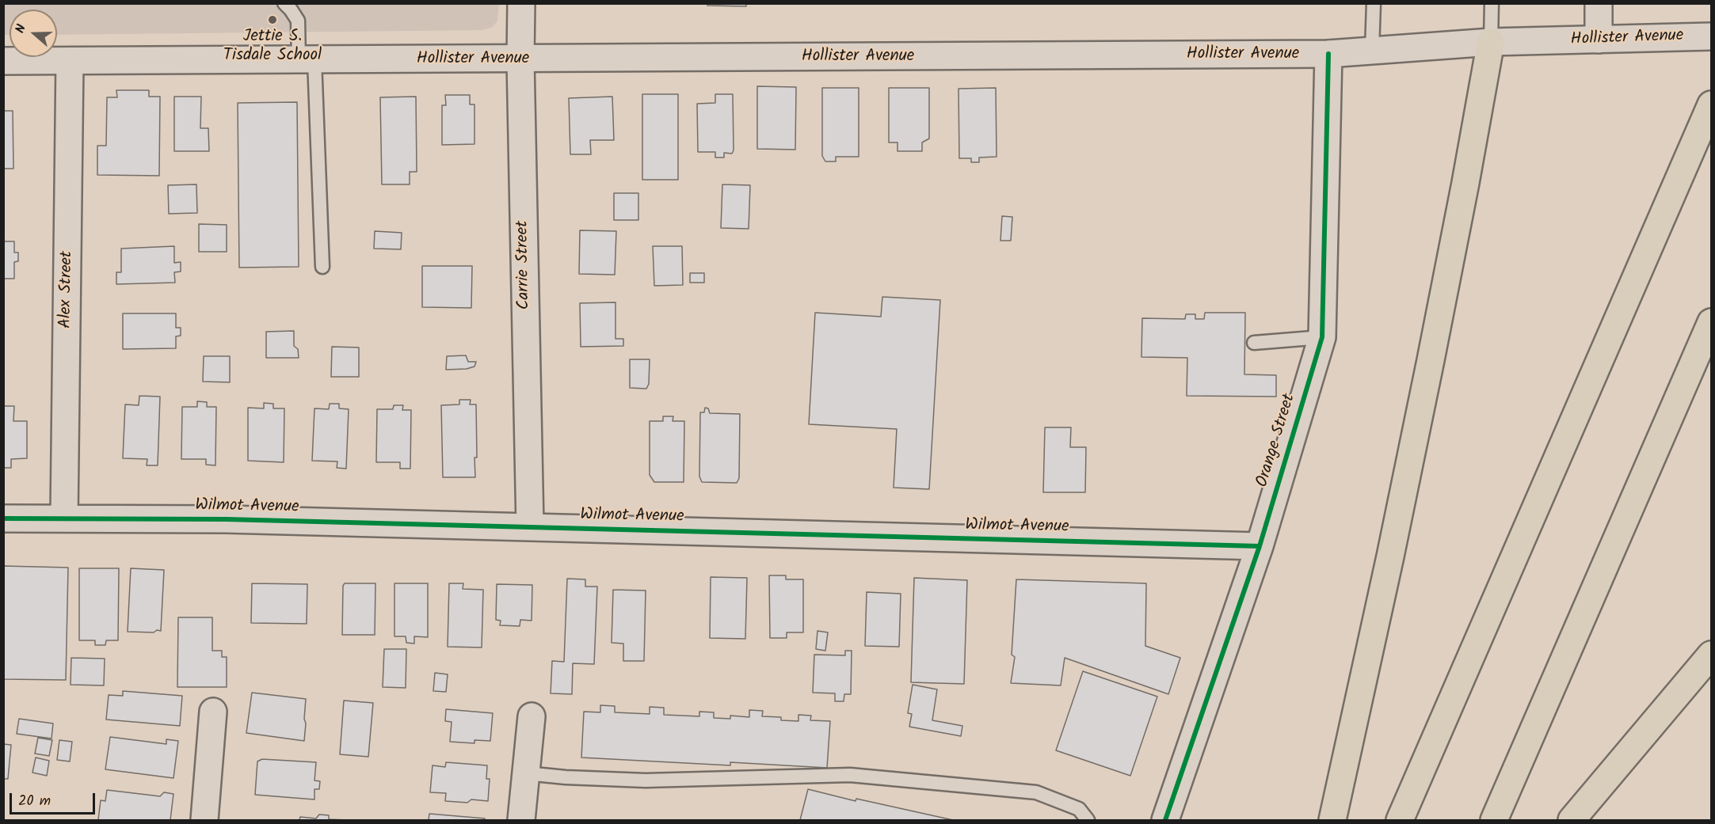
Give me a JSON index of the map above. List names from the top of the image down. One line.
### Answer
{"streets":{"street":["Hollister Avenue","Carrie Street","Alex Street","Orange Street","Wilmot Avenue"]},"crossings":[["Hollister Avenue","Carrie Street"],["Hollister Avenue","Alex Street"],["Hollister Avenue","Orange Street"],["Carrie Street","Wilmot Avenue"],["Alex Street","Wilmot Avenue"],["Orange Street","Wilmot Avenue"]],"places":["Jettie S. Tisdale School"],"scale_bar":"20 m","north":"left"}
